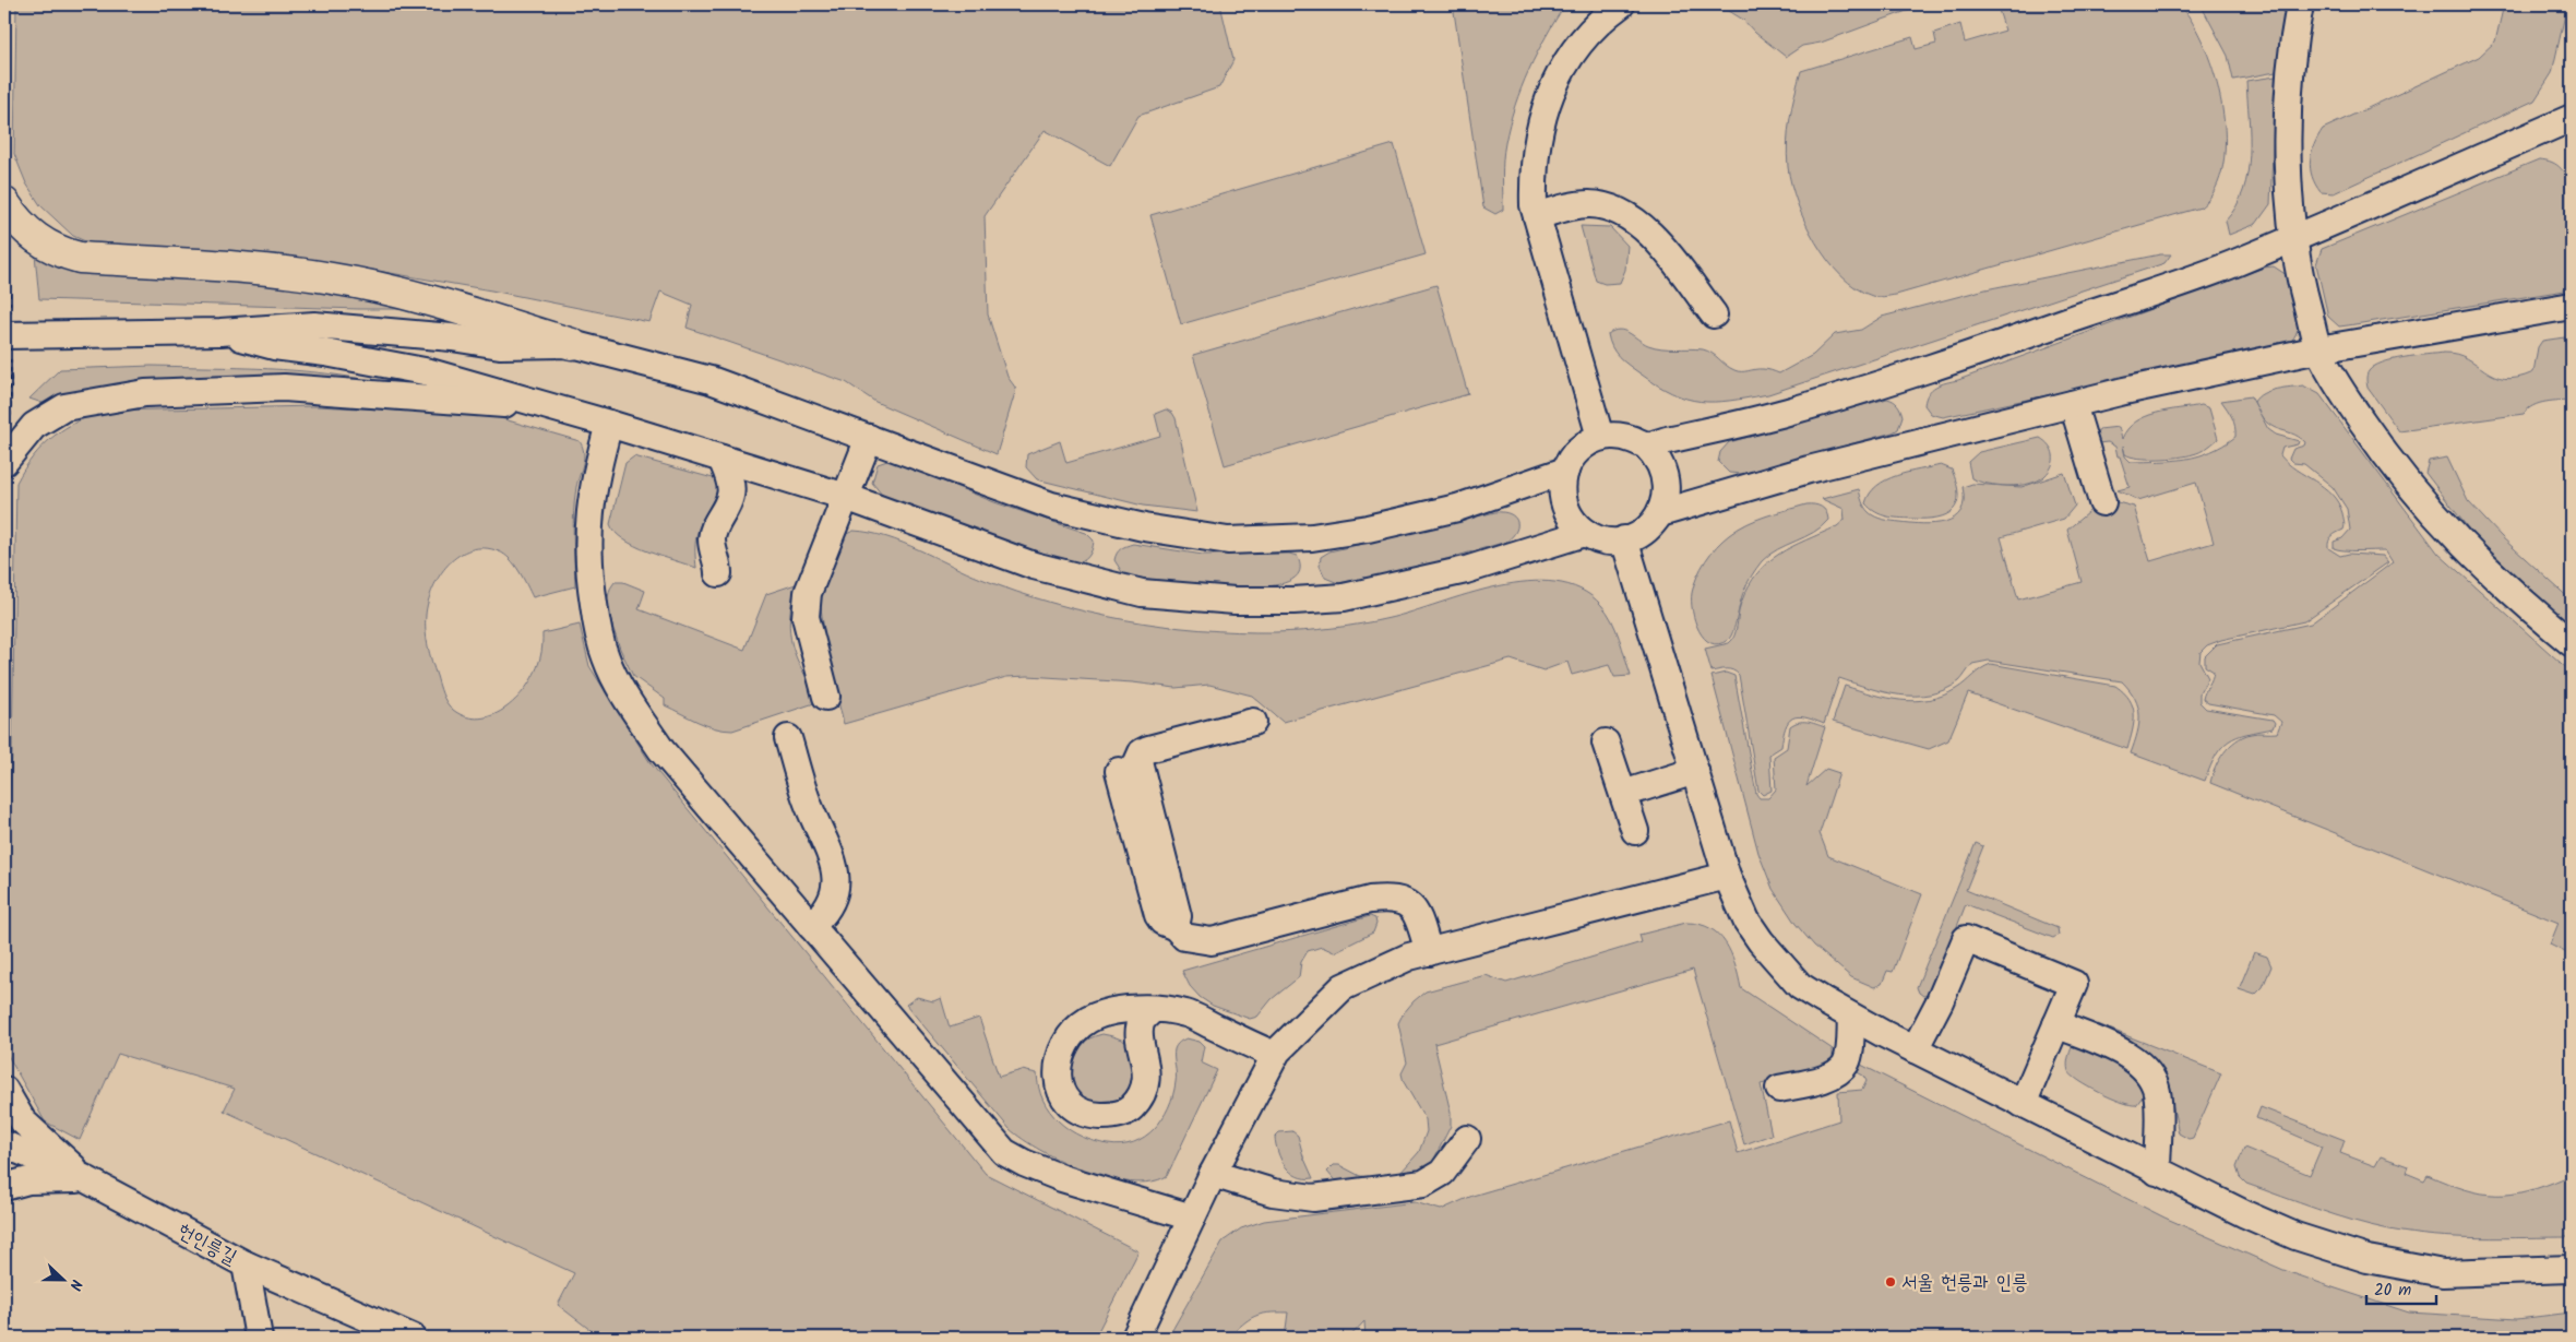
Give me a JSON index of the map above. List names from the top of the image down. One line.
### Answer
{"streets":{"street":["헌인릉길"]},"places":["서울 헌릉과 인릉"],"scale_bar":"20 m","north":"right"}
